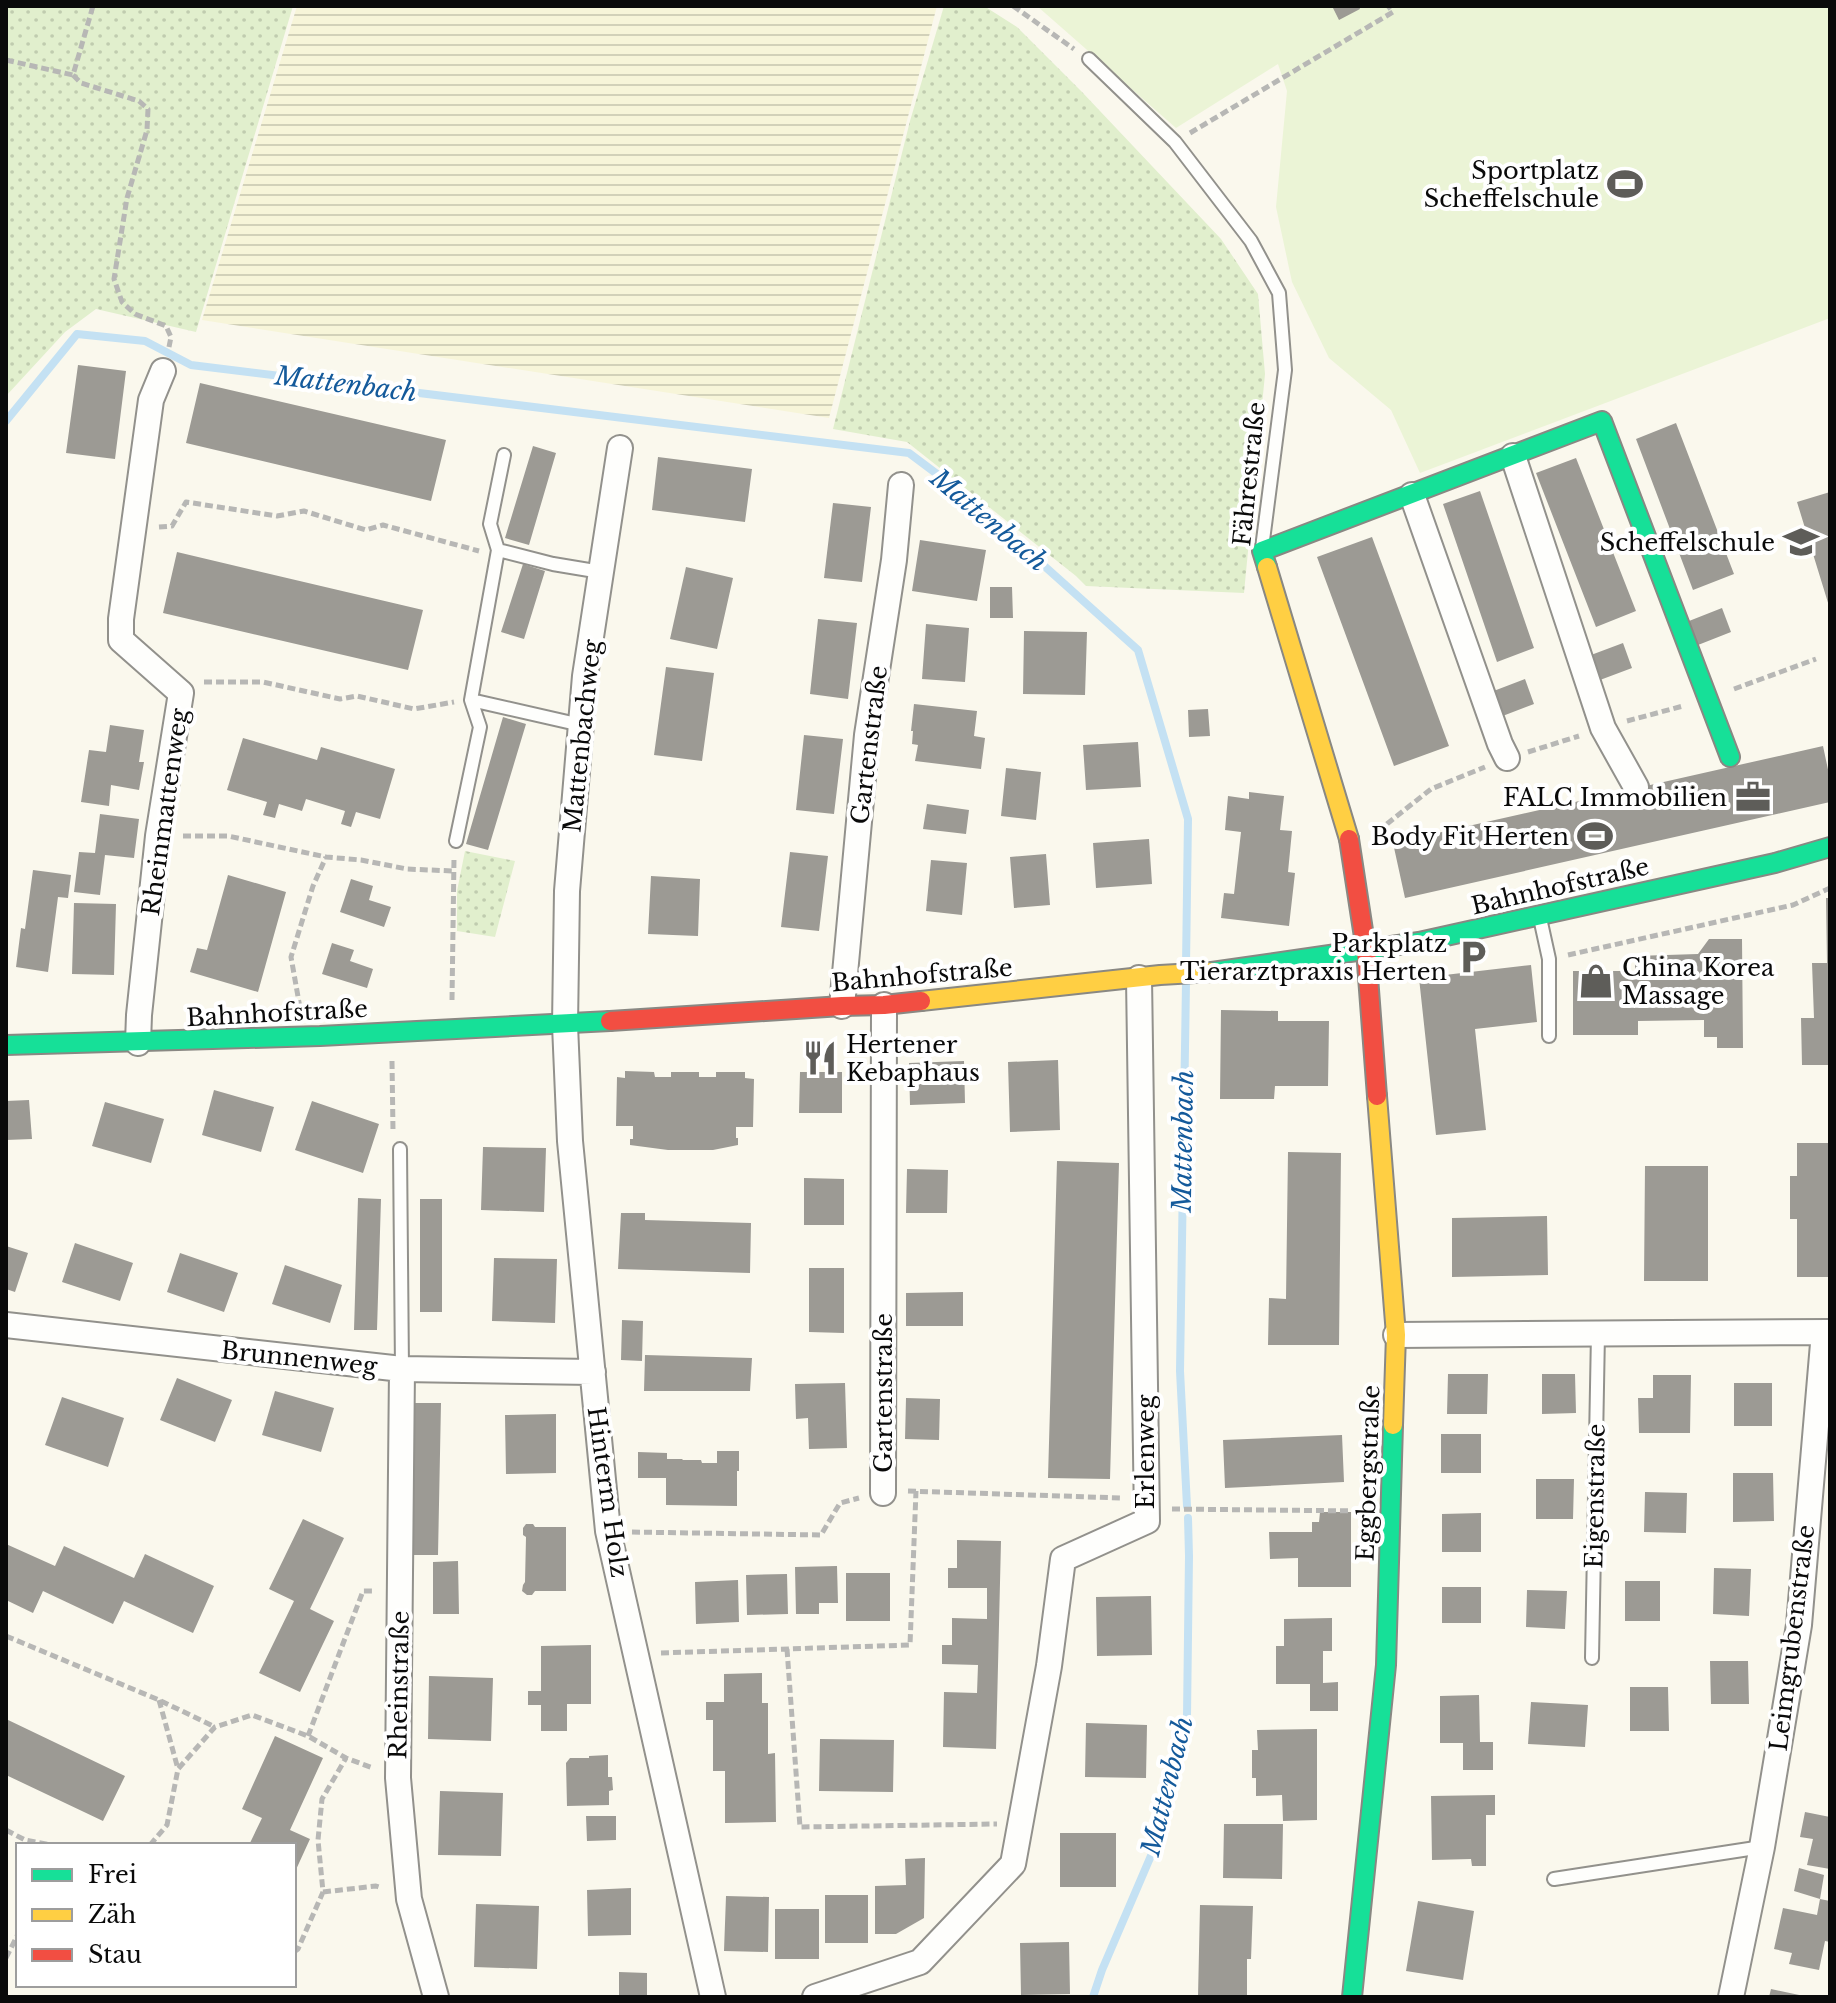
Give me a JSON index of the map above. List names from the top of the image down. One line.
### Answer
{"streets":{"street":["Fährestraße","Mattenbachweg","Gartenstraße","Rheinmattenweg","Bahnhofstraße","Brunnenweg","Erlenweg","Eggbergstraße","Hinterm Holz","Leimgrubenstraße","Rheinstraße"],"lane":["Eigenstraße"]},"crossings":[["Fährestraße","Bahnhofstraße"],["Fährestraße","Eggbergstraße"],["Mattenbachweg","Bahnhofstraße"],["Mattenbachweg","Hinterm Holz"],["Gartenstraße","Bahnhofstraße"],["Rheinmattenweg","Bahnhofstraße"],["Bahnhofstraße","Erlenweg"],["Bahnhofstraße","Eggbergstraße"],["Bahnhofstraße","Hinterm Holz"],["Brunnenweg","Hinterm Holz"],["Brunnenweg","Rheinstraße"]],"water":["Mattenbach"],"places":{"sports":["Sportplatz Scheffelschule","Body Fit Herten"],"school or university":["Scheffelschule"],"office":["FALC Immobilien"],"parking":["Parkplatz Tierarztpraxis Herten"],"shop":["China Korea Massage"],"restaurant":["Hertener Kebaphaus"]},"legend":["Frei","Zäh","Stau"]}
